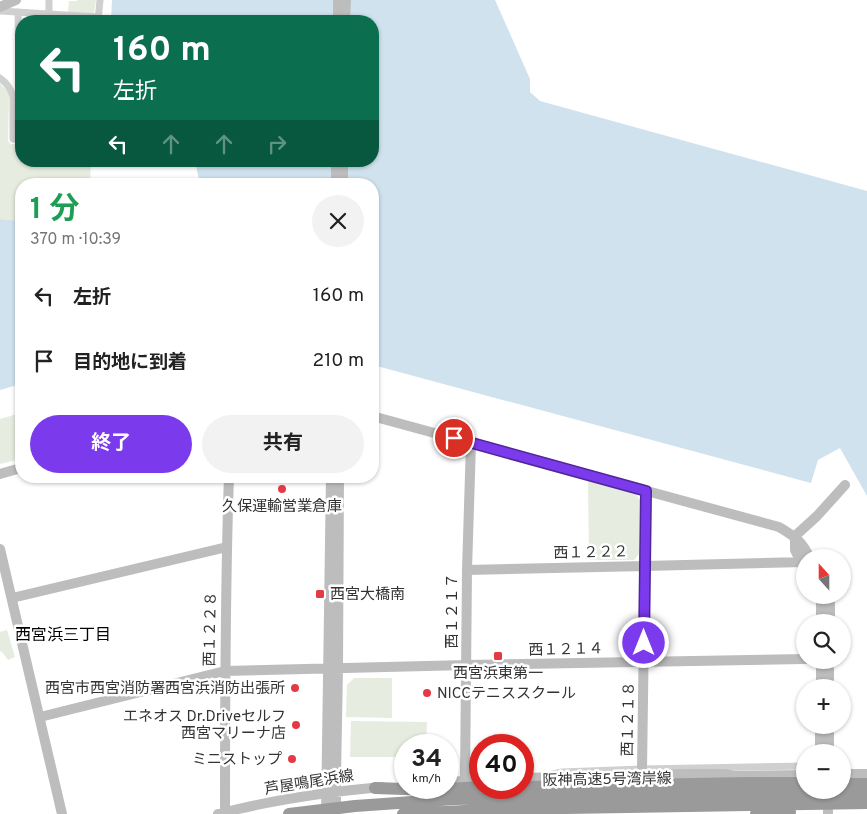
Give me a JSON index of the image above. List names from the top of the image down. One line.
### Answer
{"streets":{"highway":["阪神高速5号湾岸線"],"street":["西１２２２","西１２１７","西１２２８","西１２１４","西１２１８","芦屋鳴尾浜線"]},"crossings":[["西１２２２","西１２１７"],["西１２２２","西１２１８"],["西１２１７","西１２１４"],["西１２２８","西１２１４"],["西１２２８","芦屋鳴尾浜線"],["西１２１４","西１２１８"]],"districts":["西宮浜三丁目"],"places":{"other":["久保運輸営業倉庫","西宮市西宮消防署西宮浜消防出張所","NICCテニススクール","エネオス Dr.Driveセルフ 西宮マリーナ店","ミニストップ"],"transit":["西宮大橋南","西宮浜東第一"]},"north":"top","page":{"turn":["160 m","左折"],"heading":["1 分","370 m · 10:39"],"list":[{"name":"左折","value":"160 m"},{"name":"目的地に到着","value":"210 m"}],"buttons":["終了","共有"],"map_buttons":["+","−"],"speed":"34 km/h","limit":"40"}}
